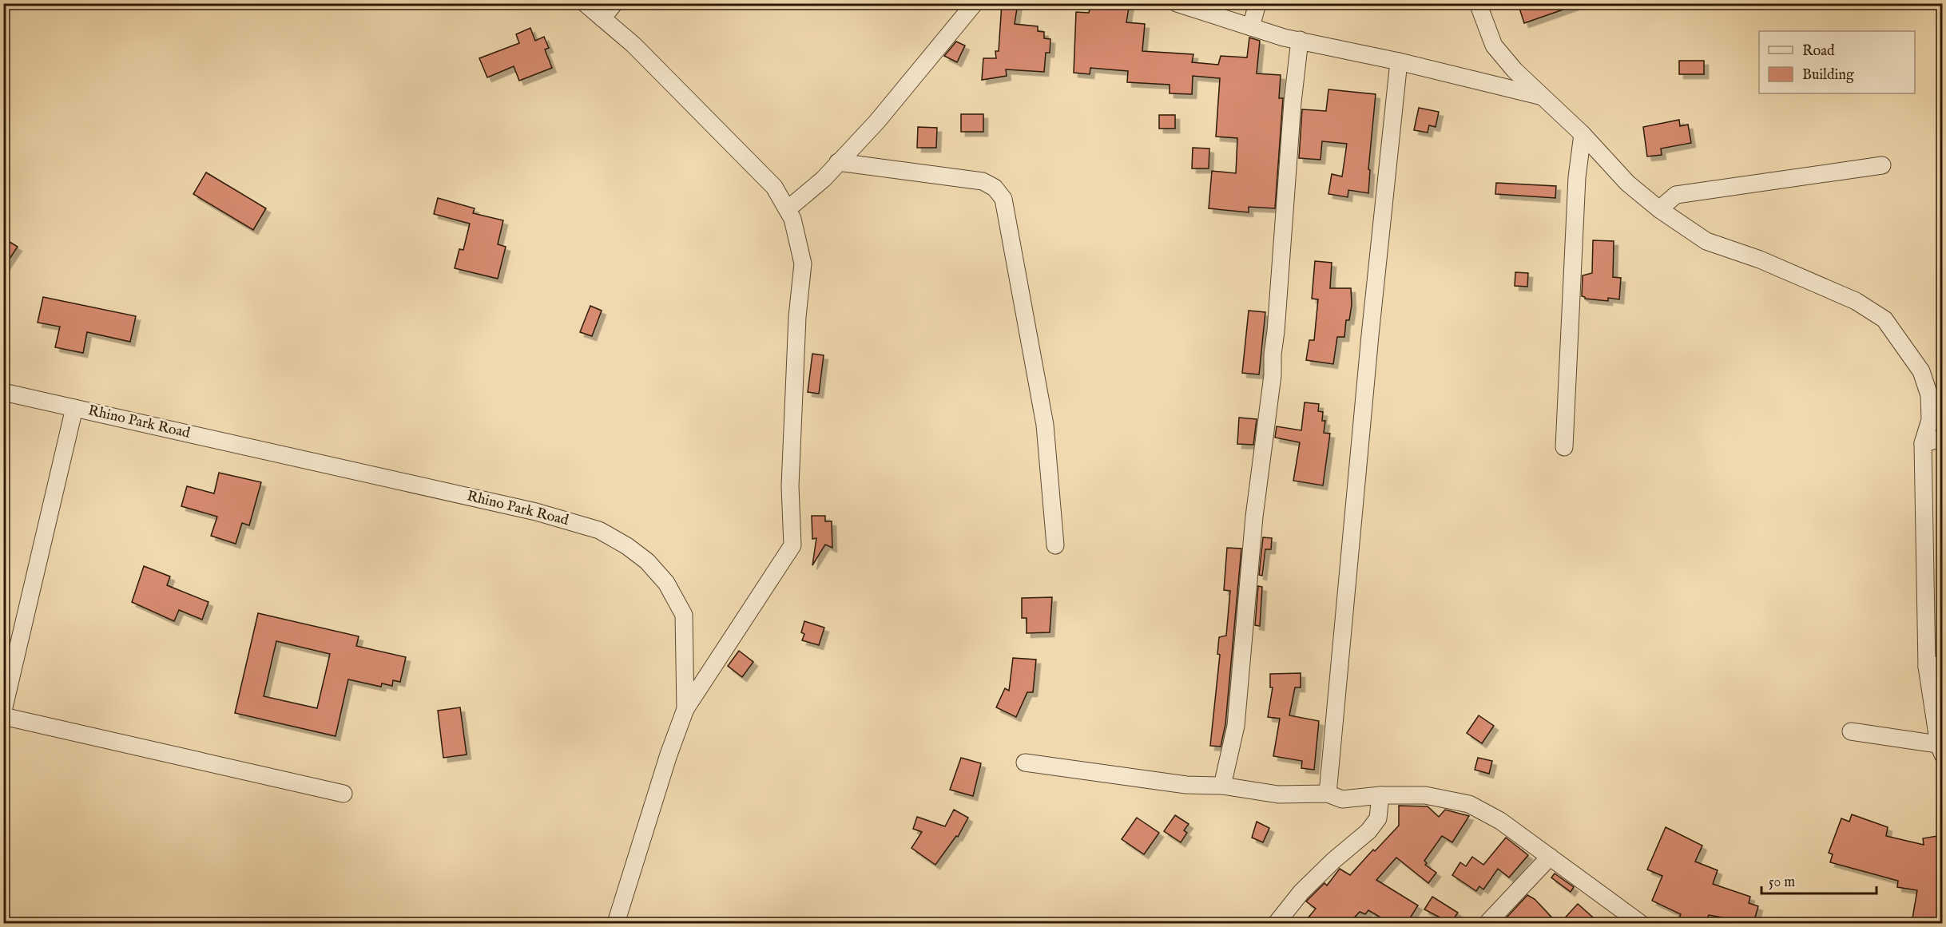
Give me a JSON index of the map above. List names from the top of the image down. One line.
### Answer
{"streets":{"street":["Rhino Park Road"]},"legend":["Road","Building"],"scale_bar":"50 m"}
